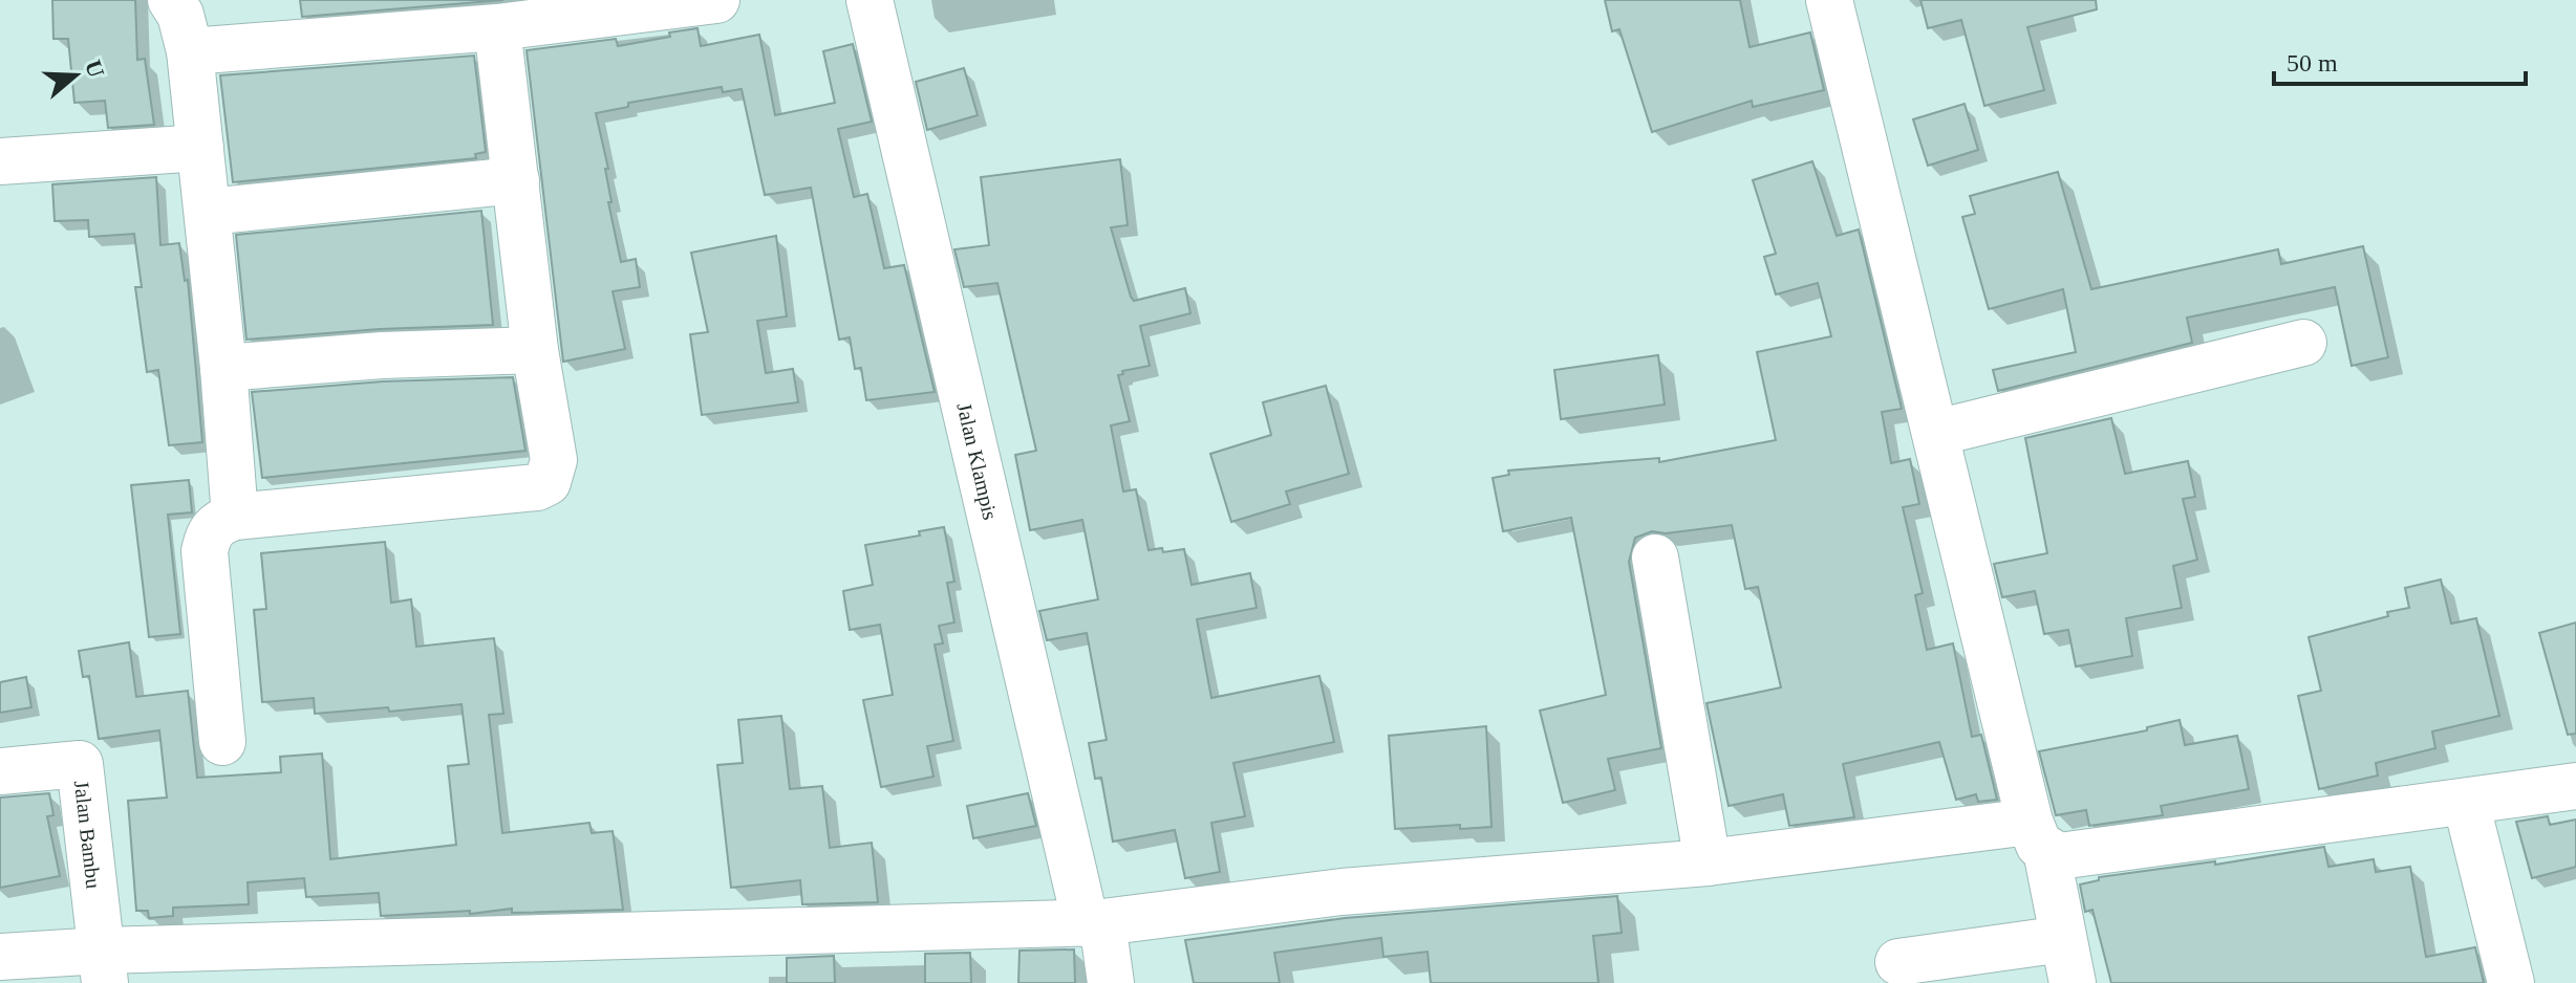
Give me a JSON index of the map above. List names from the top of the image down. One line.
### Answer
{"streets":{"street":["Jalan Klampis","Jalan Bambu"]},"scale_bar":"50 m","north":"right"}
